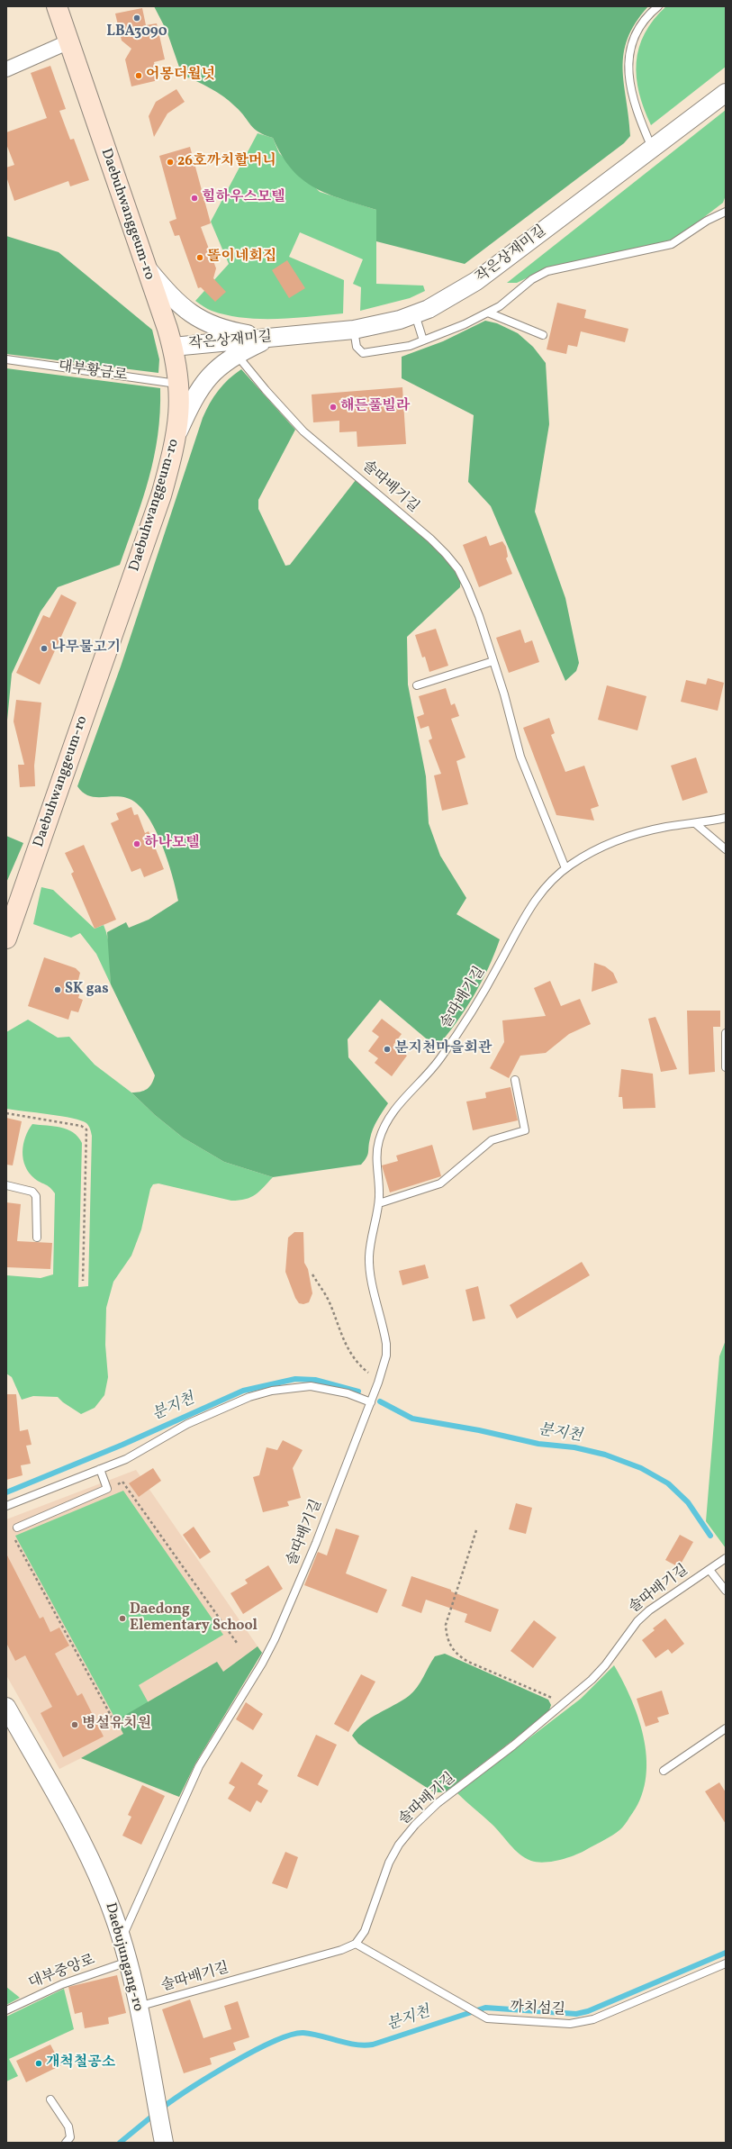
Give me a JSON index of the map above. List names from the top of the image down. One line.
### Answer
{"streets":{"main road":["Daebuhwanggeum-ro"],"street":["작은상재미길","Daebujungang-ro"],"lane":["대부황금로","솔따배기길","대부중앙로","까치섬길"]},"crossings":[["Daebuhwanggeum-ro","작은상재미길"],["Daebuhwanggeum-ro","대부황금로"],["솔따배기길","Daebujungang-ro"],["솔따배기길","까치섬길"],["Daebujungang-ro","대부중앙로"]],"water":["분지천"],"places":["LBA3090","어몽더월넛","26호까치할머니","힐하우스모텔","똘이네회집","해든풀빌라","나무물고기","하나모텔","SK gas","분지천마을회관","Daedong Elementary School","병설유치원","개척철공소"]}
